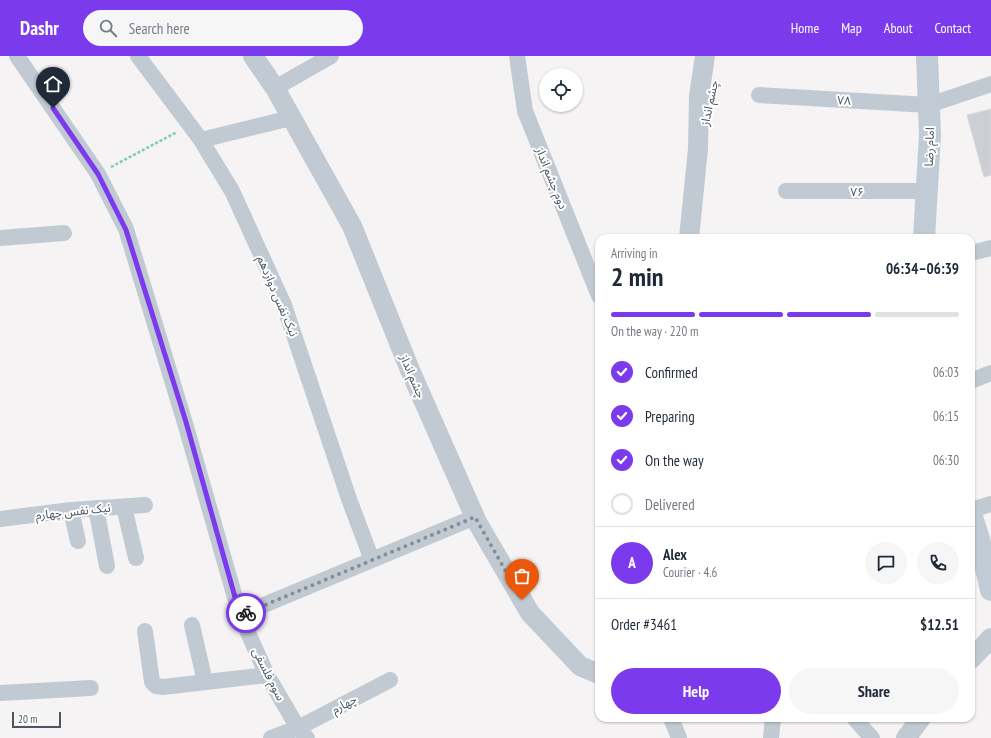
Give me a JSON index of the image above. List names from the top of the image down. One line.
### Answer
{"streets":{"main road":["امام رضا"],"street":["۷۸","چشم انداز","دوم چشم انداز","۷۶","نیک نفس دوازدهم","نیک نفس چهارم","سوم فلسفی","چهارم"]},"crossings":[["۷۸","امام رضا"],["امام رضا","۷۶"],["سوم فلسفی","چهارم"]],"scale_bar":"20 m","page":{"header":"Dashr","search":"Search here","nav":["Home","Map","About","Contact"],"heading":["2 min","Arriving in","06:34–06:39"],"panel":["Alex","Courier · 4.6","Order #3461","$12.51"],"bar":"On the way · 220 m","list":[["Confirmed","06:03"],["Preparing","06:15"],["On the way","06:30"],"Delivered"],"round":"A","buttons":["Help","Share"],"scale":"20 m"}}
